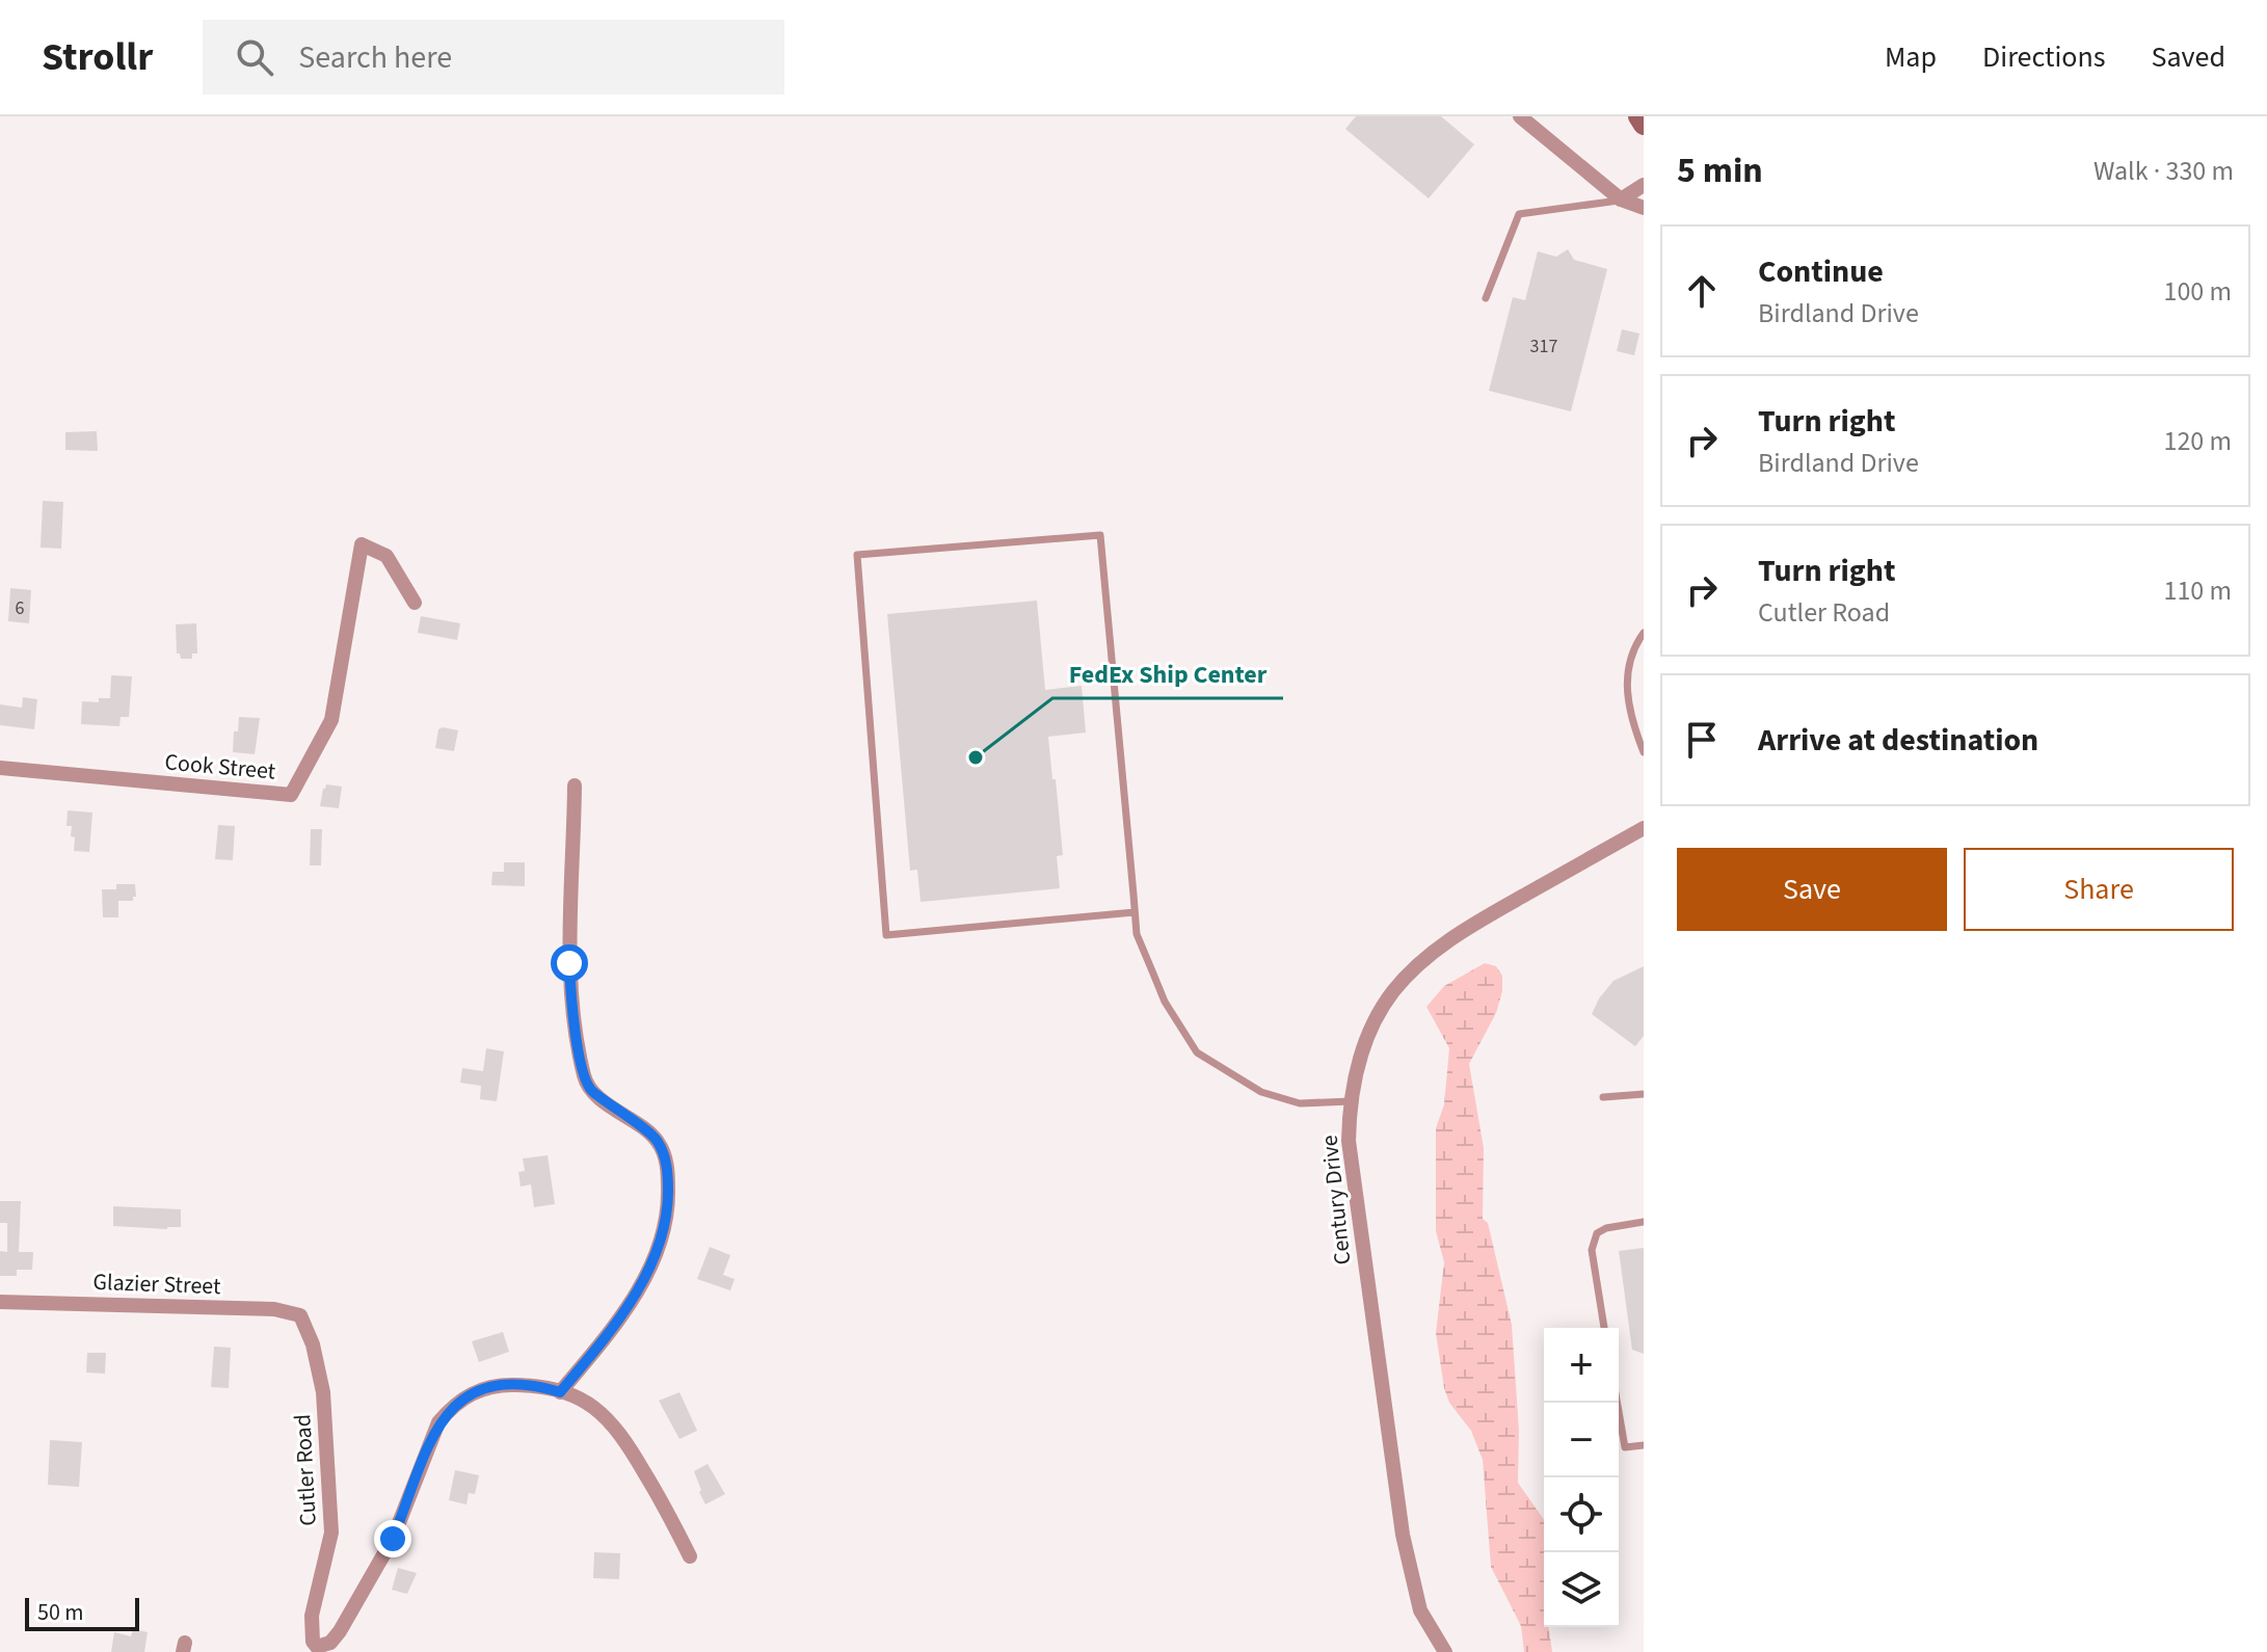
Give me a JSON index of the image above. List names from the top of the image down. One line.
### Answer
{"streets":{"street":["Cook Street","Century Drive","Glazier Street","Cutler Road"]},"crossings":[["Glazier Street","Cutler Road"]],"places":["FedEx Ship Center"],"house_numbers":["317","6"],"scale_bar":"50 m","page":{"header":"Strollr","search":"Search here","nav":["Map","Directions","Saved"],"heading":["5 min","Walk · 330 m"],"list":[["Continue","Birdland Drive","100 m"],["Turn right","Birdland Drive","120 m"],["Turn right","Cutler Road","110 m"],"Arrive at destination"],"buttons":["Save","Share"],"map_buttons":["+","−"],"scale":"50 m"}}
